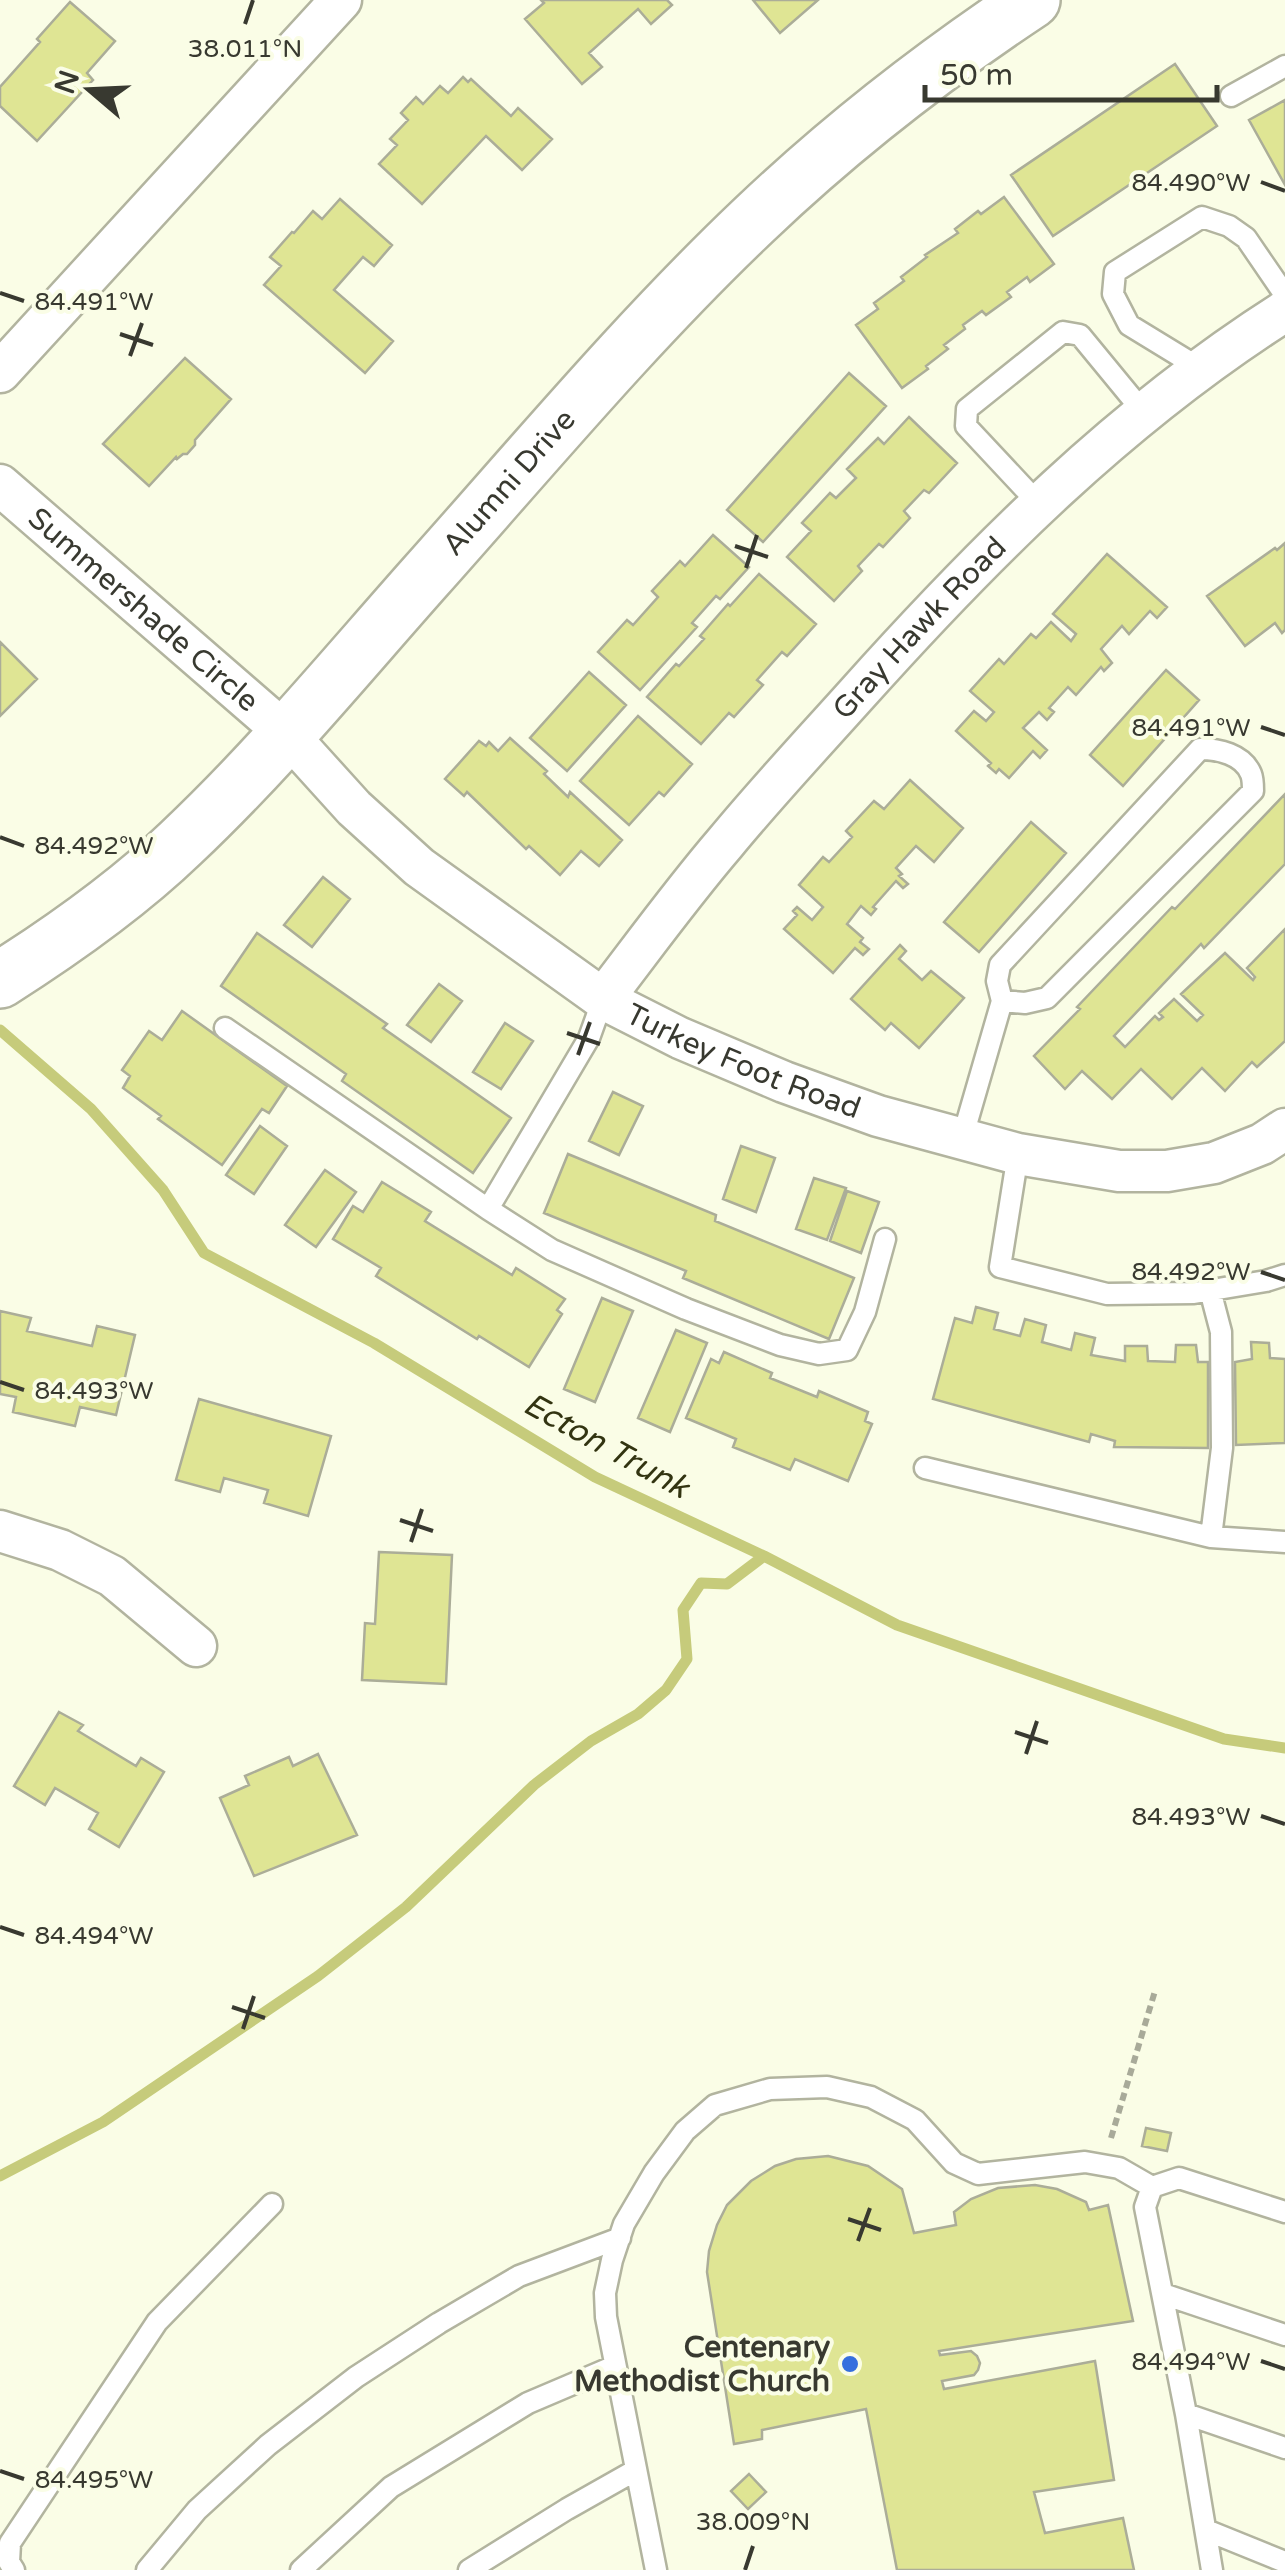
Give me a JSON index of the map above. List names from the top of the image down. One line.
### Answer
{"streets":{"main road":["Alumni Drive"],"street":["Summershade Circle","Gray Hawk Road","Turkey Foot Road"]},"crossings":[["Alumni Drive","Summershade Circle"],["Alumni Drive","Turkey Foot Road"],["Summershade Circle","Turkey Foot Road"],["Gray Hawk Road","Turkey Foot Road"]],"water":["Ecton Trunk"],"places":["Centenary Methodist Church"],"scale_bar":"50 m","north":"left","coordinates":["38.011°N","84.490°W","84.491°W","84.492°W","84.493°W","84.494°W","84.495°W","38.009°N"]}
